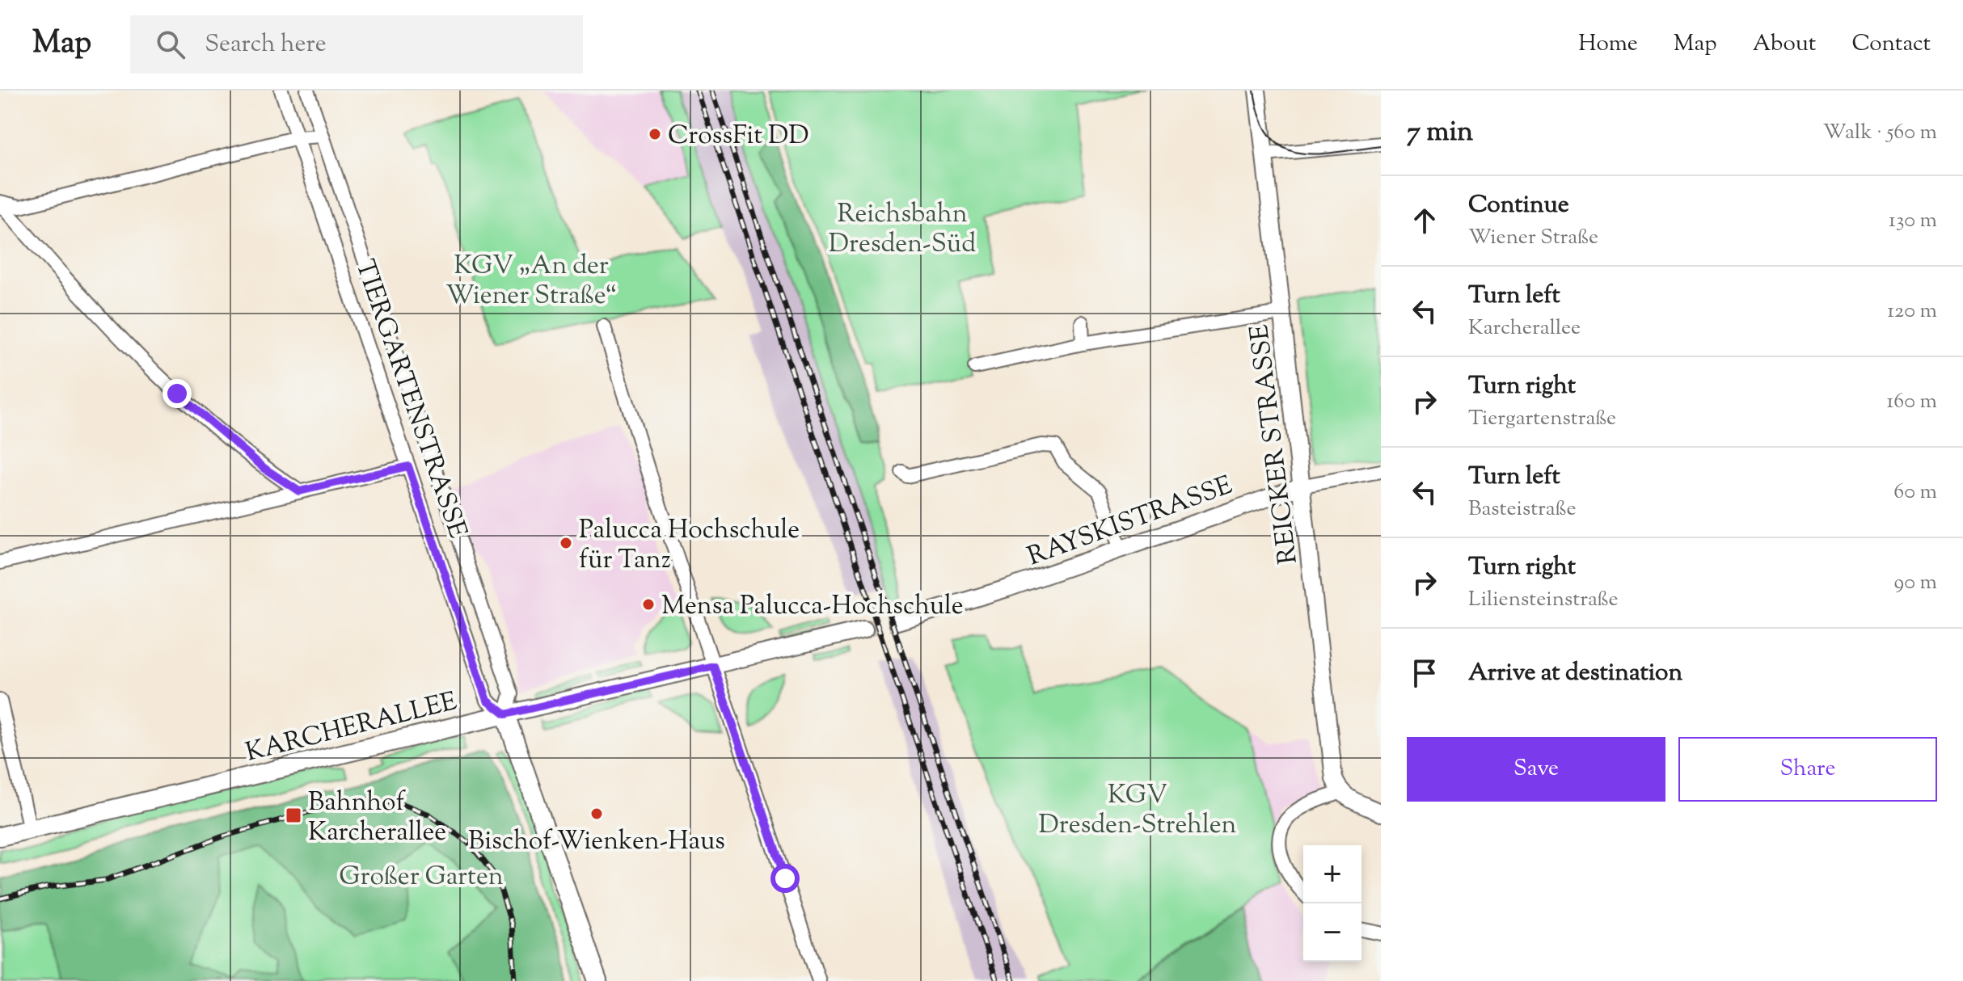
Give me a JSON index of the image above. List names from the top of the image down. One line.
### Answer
{"streets":{"main road":["TIERGARTENSTRASSE","KARCHERALLEE"],"street":["REICKER STRASSE","RAYSKISTRASSE"]},"crossings":[["TIERGARTENSTRASSE","KARCHERALLEE"],["REICKER STRASSE","RAYSKISTRASSE"]],"parks":["Reichsbahn Dresden-Süd","KGV „An der Wiener Straße“","KGV Dresden-Strehlen","Großer Garten"],"places":{"other":["CrossFit DD","Palucca Hochschule für Tanz","Mensa Palucca-Hochschule","Bischof-Wienken-Haus"],"transit":["Bahnhof Karcherallee"]},"page":{"header":"Map","search":"Search here","nav":["Home","Map","About","Contact"],"heading":["7 min","Walk · 560 m"],"list":[["Continue","Wiener Straße","130 m"],["Turn left","Karcherallee","120 m"],["Turn right","Tiergartenstraße","160 m"],["Turn left","Basteistraße","60 m"],["Turn right","Liliensteinstraße","90 m"],"Arrive at destination"],"buttons":["Save","Share"],"map_buttons":["+","−"]}}
